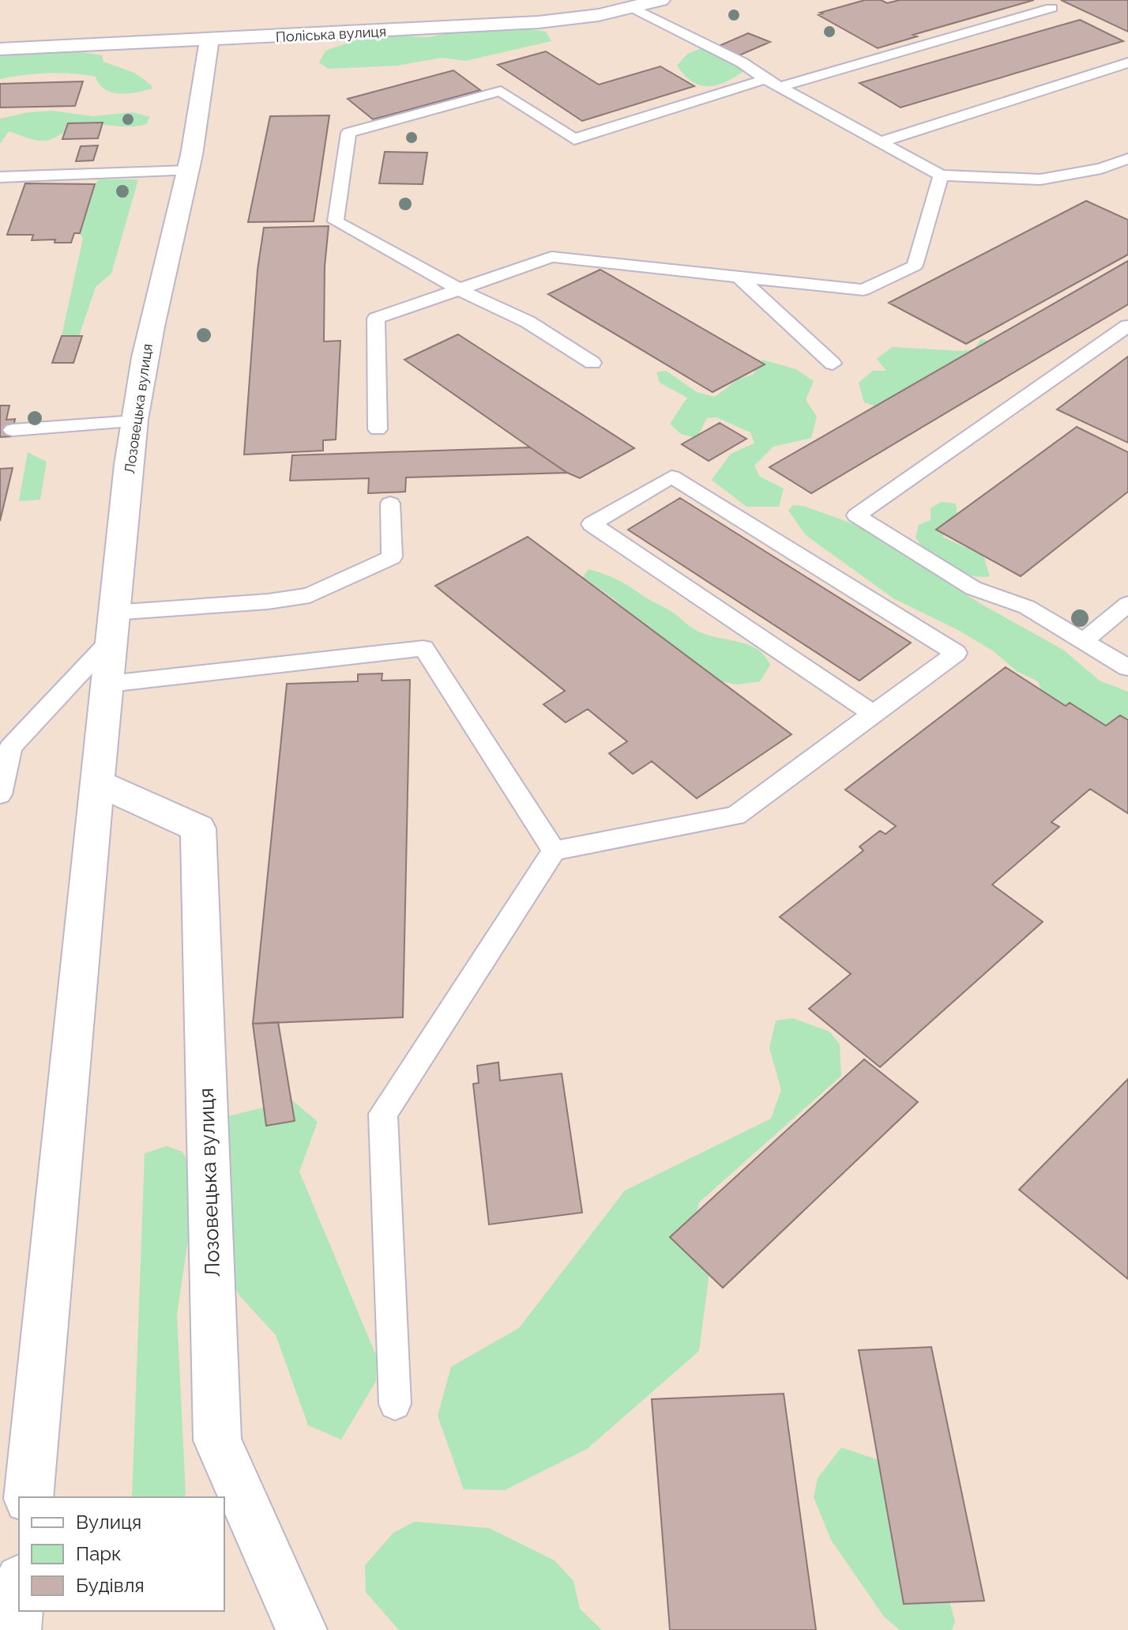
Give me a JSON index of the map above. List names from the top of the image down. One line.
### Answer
{"streets":{"street":["Поліська вулиця","Лозовецька вулиця"]},"crossings":[["Поліська вулиця","Лозовецька вулиця"]],"legend":["Вулиця","Парк","Будівля"]}
